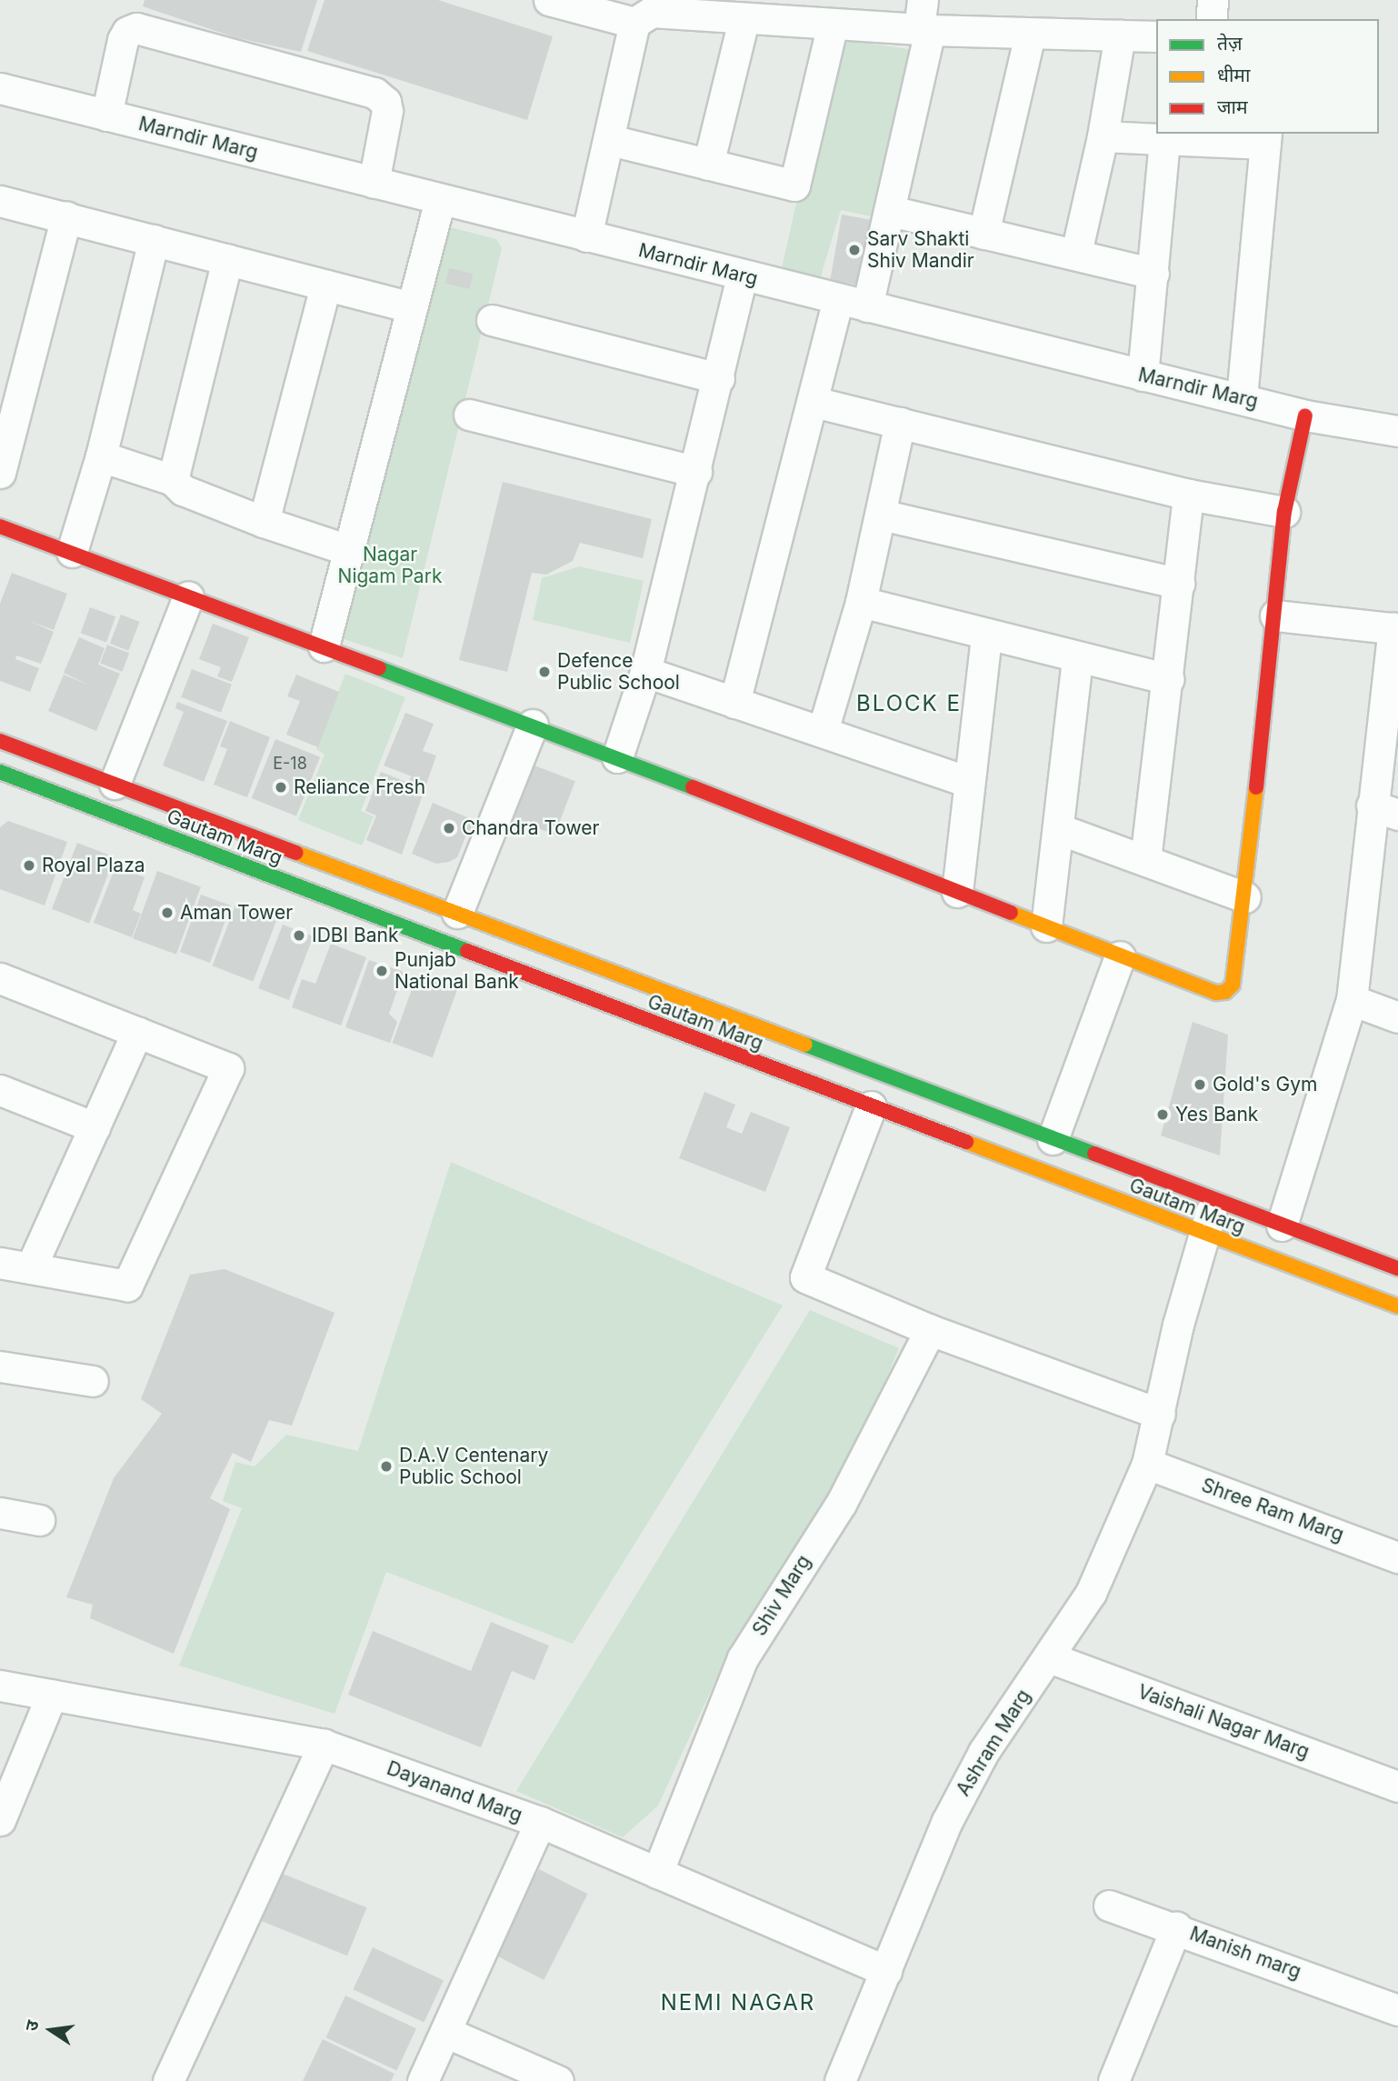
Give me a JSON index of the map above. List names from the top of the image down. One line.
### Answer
{"streets":{"street":["Marndir Marg","Gautam Marg","Shree Ram Marg","Shiv Marg","Vaishali Nagar Marg","Ashram Marg","Dayanand Marg","Manish marg"]},"crossings":[["Gautam Marg","Ashram Marg"],["Shree Ram Marg","Ashram Marg"],["Shiv Marg","Dayanand Marg"],["Vaishali Nagar Marg","Ashram Marg"],["Ashram Marg","Dayanand Marg"]],"districts":["BLOCK E","NEMI NAGAR"],"parks":["Nagar Nigam Park"],"places":["Sarv Shakti Shiv Mandir","Defence Public School","Reliance Fresh","Chandra Tower","Royal Plaza","Aman Tower","IDBI Bank","Punjab National Bank","Gold's Gym","Yes Bank","D.A.V Centenary Public School"],"house_numbers":["E-18"],"legend":["तेज़","धीमा","जाम"],"north":"left"}
